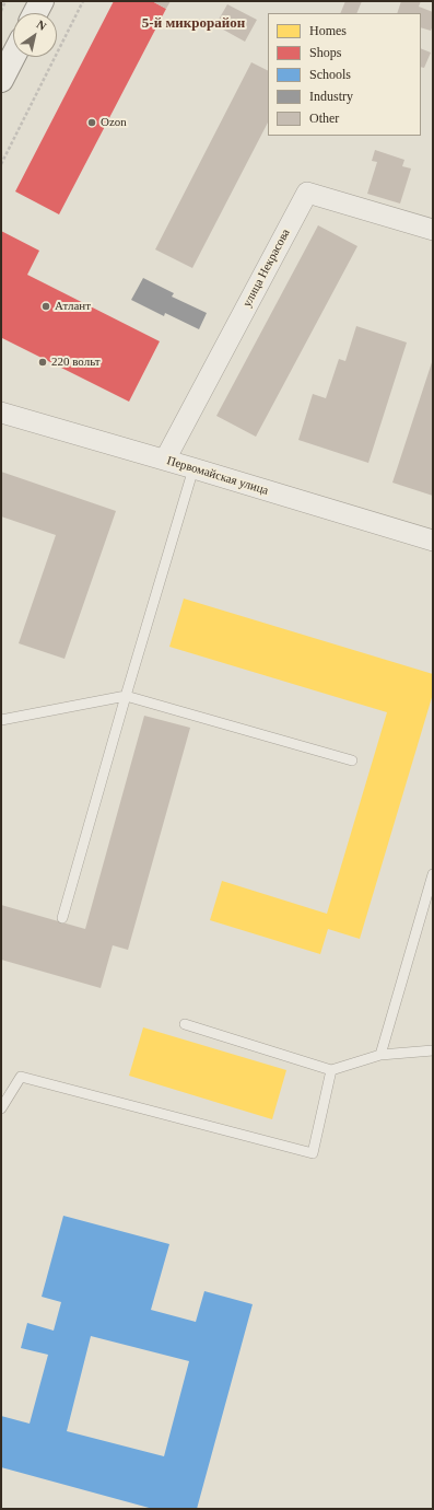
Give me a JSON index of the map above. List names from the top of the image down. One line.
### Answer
{"streets":{"street":["улица Некрасова","Первомайская улица"]},"crossings":[["улица Некрасова","Первомайская улица"]],"districts":["5-й микрорайон"],"places":["Ozon","Атлант","220 вольт"],"legend":["Homes","Shops","Schools","Industry","Other"],"north":"top right"}
